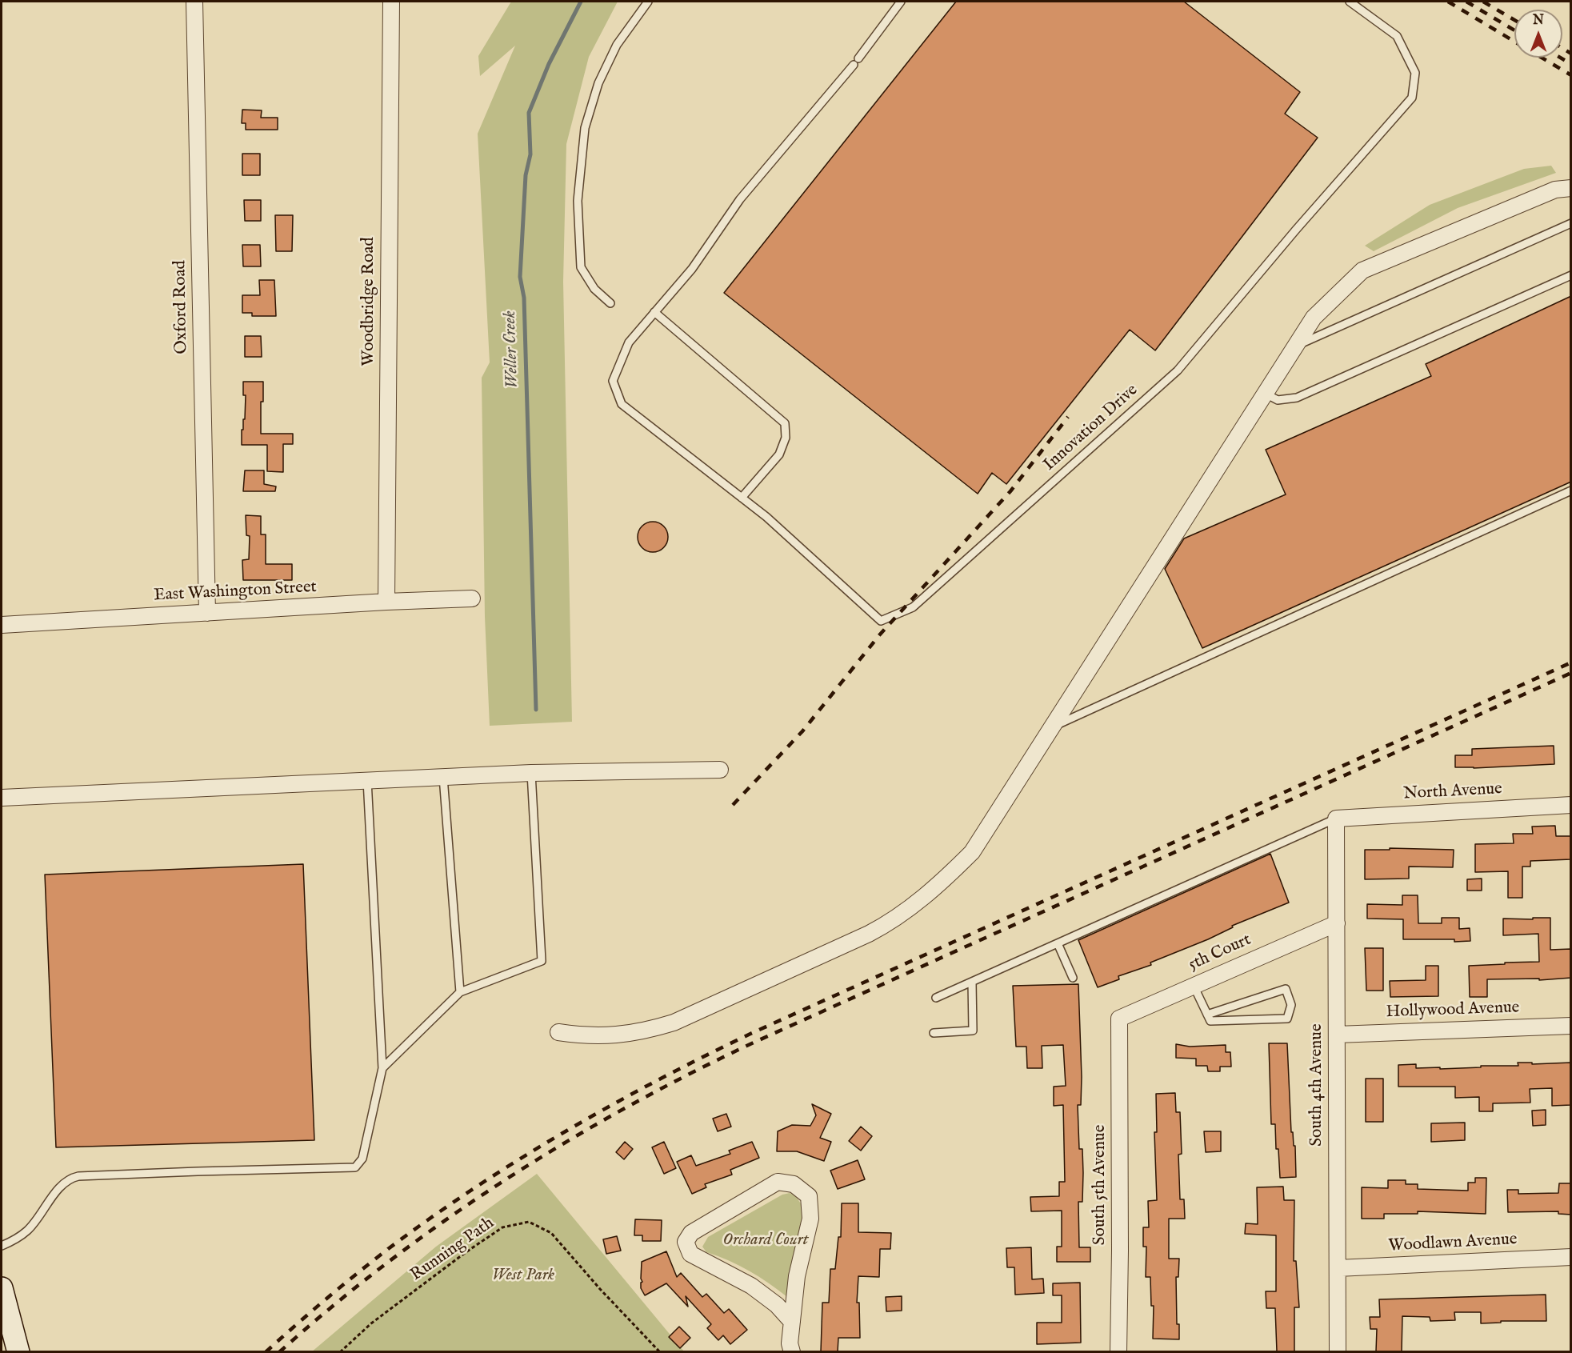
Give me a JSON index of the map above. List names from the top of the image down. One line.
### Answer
{"streets":{"street":["Woodbridge Road","Oxford Road","East Washington Street","North Avenue","5th Court","Hollywood Avenue","South 4th Avenue","South 5th Avenue","Woodlawn Avenue"],"lane":["Innovation Drive"],"path":["Running Path"]},"crossings":[["Woodbridge Road","East Washington Street"],["Oxford Road","East Washington Street"],["North Avenue","South 4th Avenue"],["5th Court","South 4th Avenue"],["5th Court","South 5th Avenue"],["Hollywood Avenue","South 4th Avenue"],["South 4th Avenue","Woodlawn Avenue"]],"water":["Weller Creek"],"parks":["Orchard Court","West Park"],"north":"top"}
